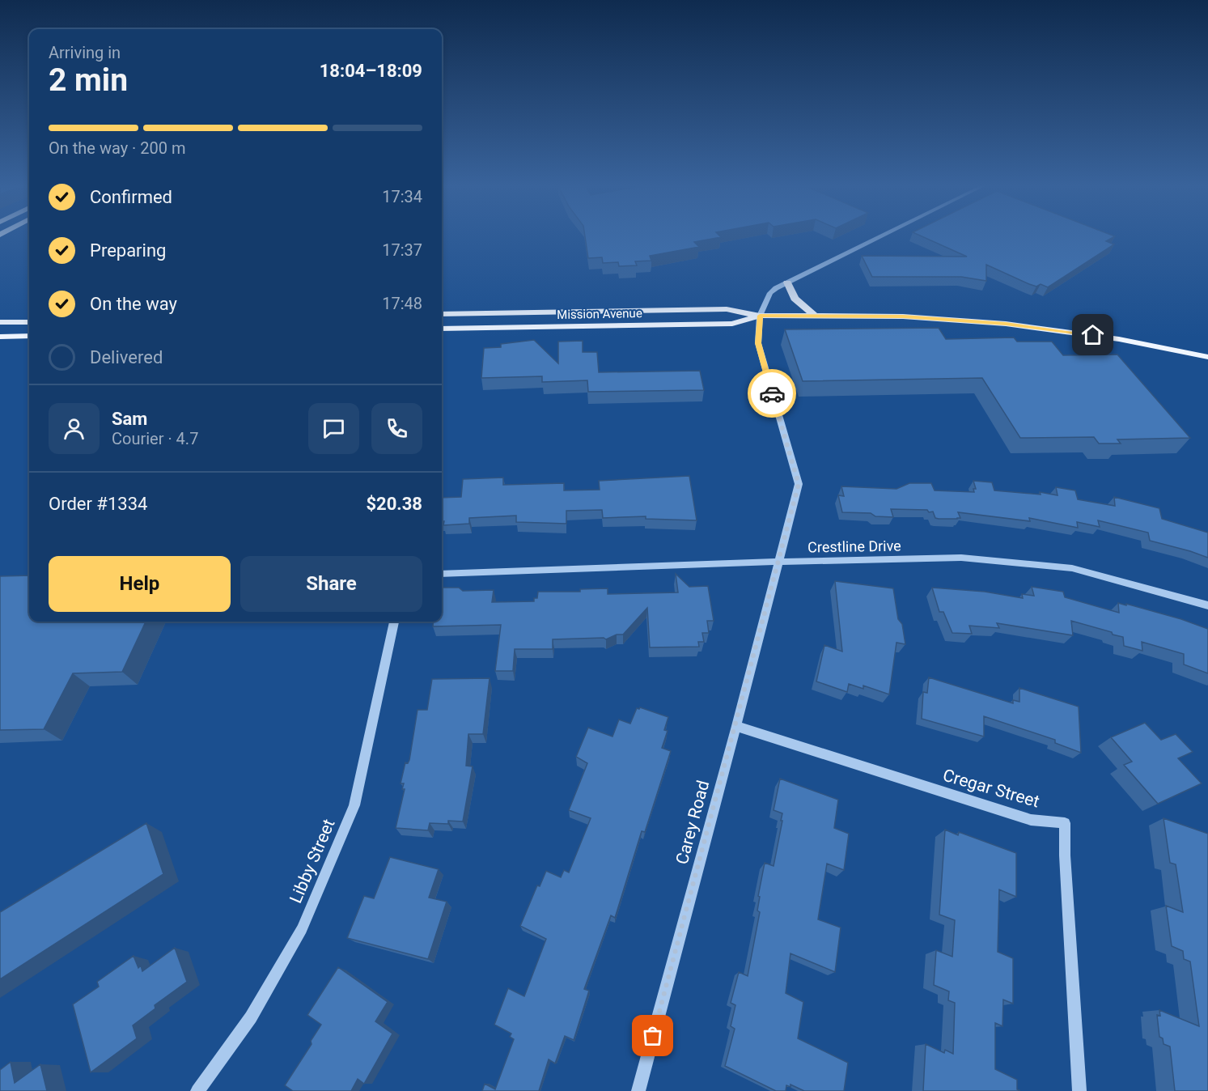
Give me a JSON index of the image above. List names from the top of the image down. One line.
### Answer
{"streets":{"main road":["Mission Avenue"],"street":["Crestline Drive","Cregar Street","Carey Road","Libby Street"]},"crossings":[["Mission Avenue","Carey Road"],["Crestline Drive","Carey Road"],["Cregar Street","Carey Road"]],"page":{"heading":["2 min","Arriving in","18:04–18:09"],"panel":["Sam","Courier · 4.7","Order #1334","$20.38"],"bar":"On the way · 200 m","list":[["Confirmed","17:34"],["Preparing","17:37"],["On the way","17:48"],"Delivered"],"buttons":["Help","Share"]}}
